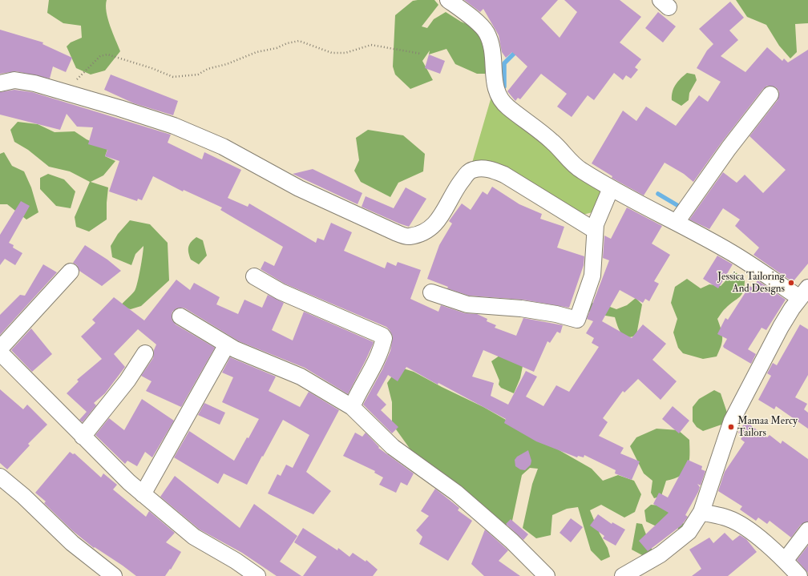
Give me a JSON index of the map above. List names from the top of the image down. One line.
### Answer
{"places":["Jessica Tailoring And Designs","Mamaa Mercy Tailors"]}
